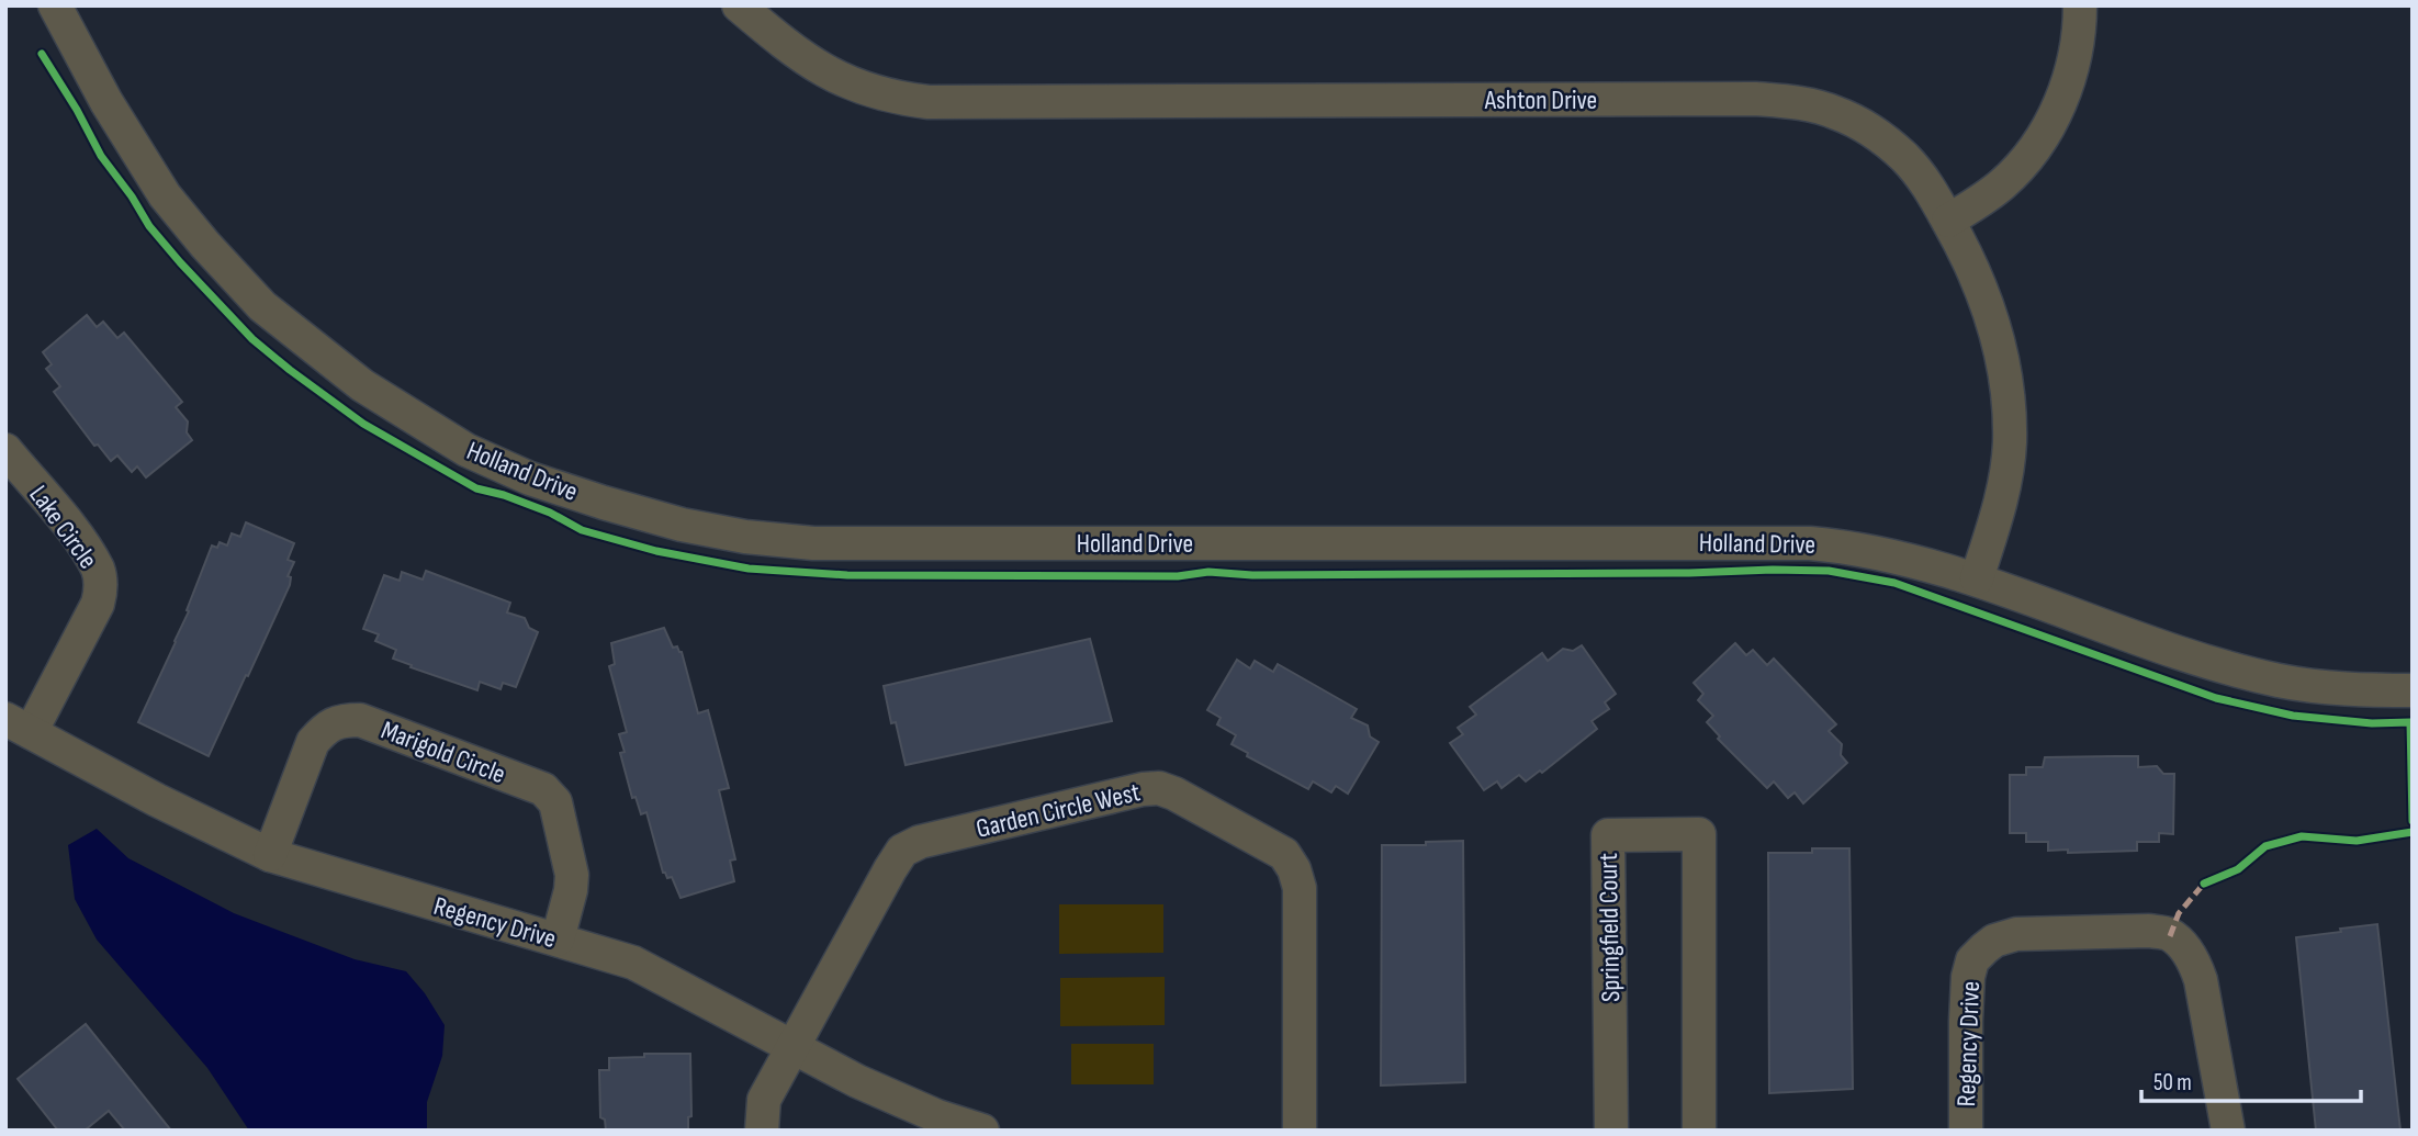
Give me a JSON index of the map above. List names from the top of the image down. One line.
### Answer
{"streets":{"street":["Ashton Drive","Holland Drive","Lake Circle","Marigold Circle","Garden Circle West","Regency Drive","Springfield Court"]},"crossings":[["Ashton Drive","Holland Drive"],["Lake Circle","Regency Drive"],["Marigold Circle","Regency Drive"],["Garden Circle West","Regency Drive"]],"scale_bar":"50 m"}
